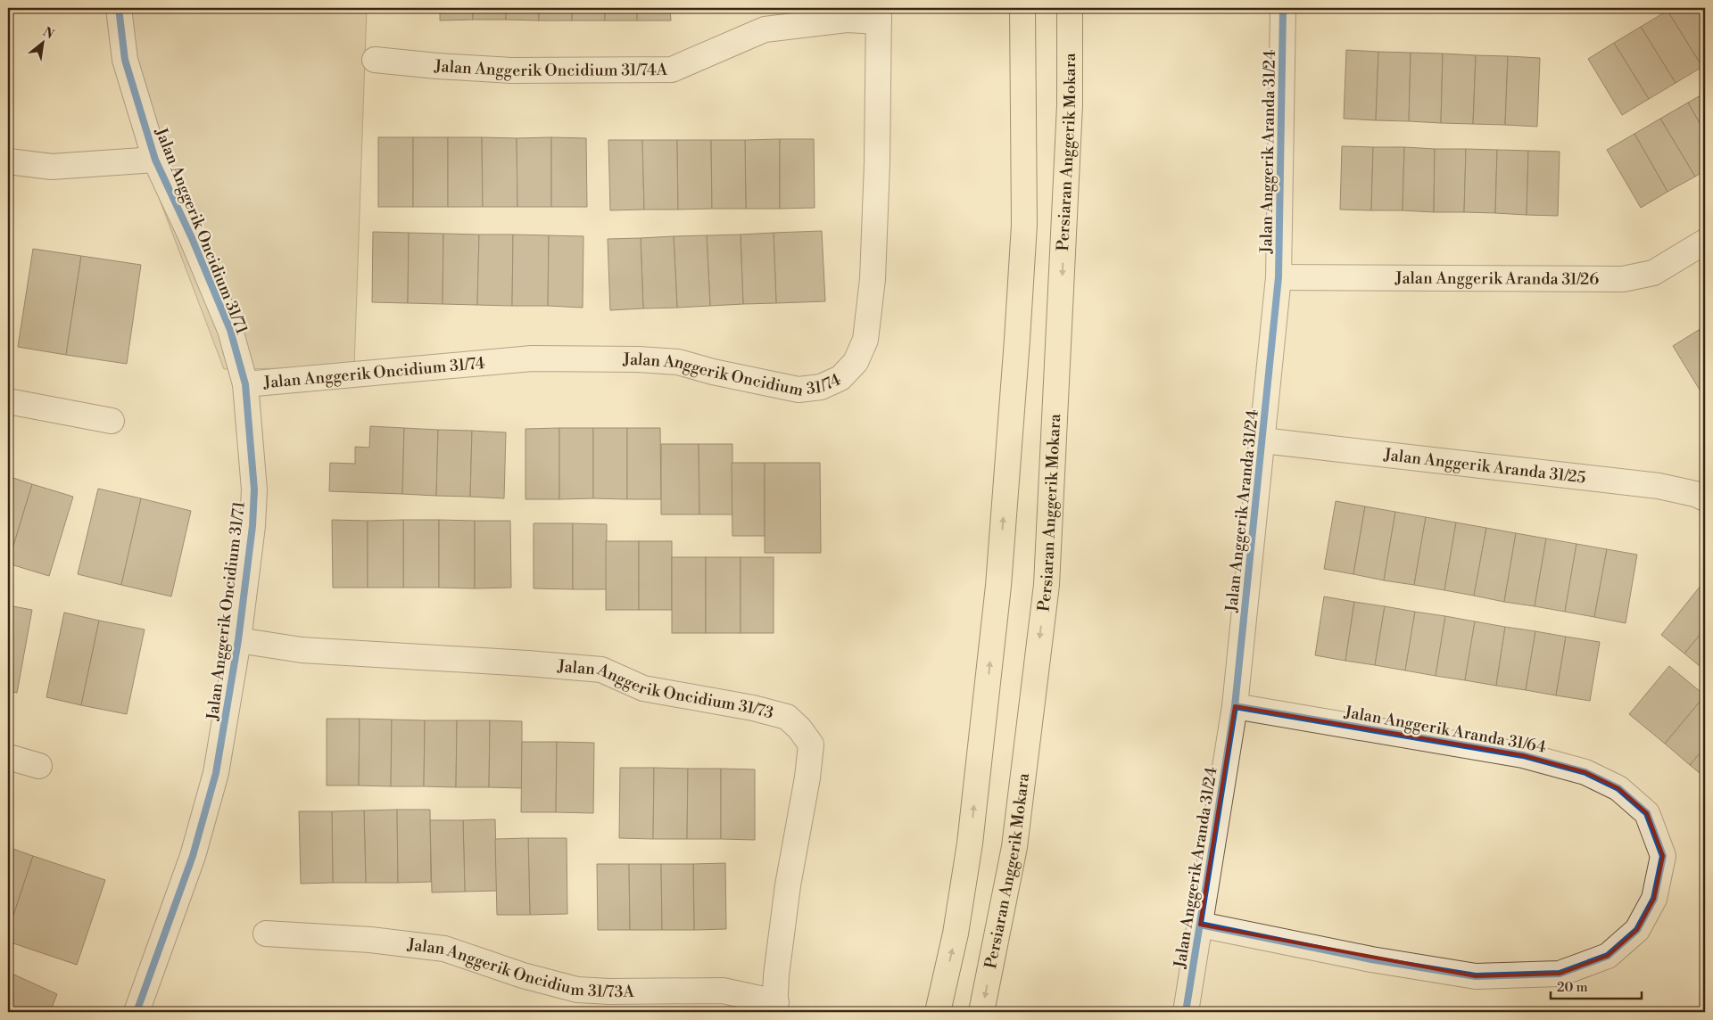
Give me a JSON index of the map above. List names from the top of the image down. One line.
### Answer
{"streets":{"main road":["Persiaran Anggerik Mokara"],"street":["Jalan Anggerik Oncidium 31/74A","Jalan Anggerik Aranda 31/24","Jalan Anggerik Oncidium 31/71","Jalan Anggerik Aranda 31/26","Jalan Anggerik Oncidium 31/74","Jalan Anggerik Aranda 31/25","Jalan Anggerik Oncidium 31/73","Jalan Anggerik Aranda 31/64","Jalan Anggerik Oncidium 31/73A"]},"crossings":[["Jalan Anggerik Oncidium 31/74A","Jalan Anggerik Oncidium 31/74"],["Jalan Anggerik Aranda 31/24","Jalan Anggerik Aranda 31/26"],["Jalan Anggerik Aranda 31/24","Jalan Anggerik Aranda 31/25"],["Jalan Anggerik Aranda 31/24","Jalan Anggerik Aranda 31/64"],["Jalan Anggerik Oncidium 31/71","Jalan Anggerik Oncidium 31/74"],["Jalan Anggerik Oncidium 31/71","Jalan Anggerik Oncidium 31/73"],["Jalan Anggerik Oncidium 31/73","Jalan Anggerik Oncidium 31/73A"]],"scale_bar":"20 m","north":"top right"}
